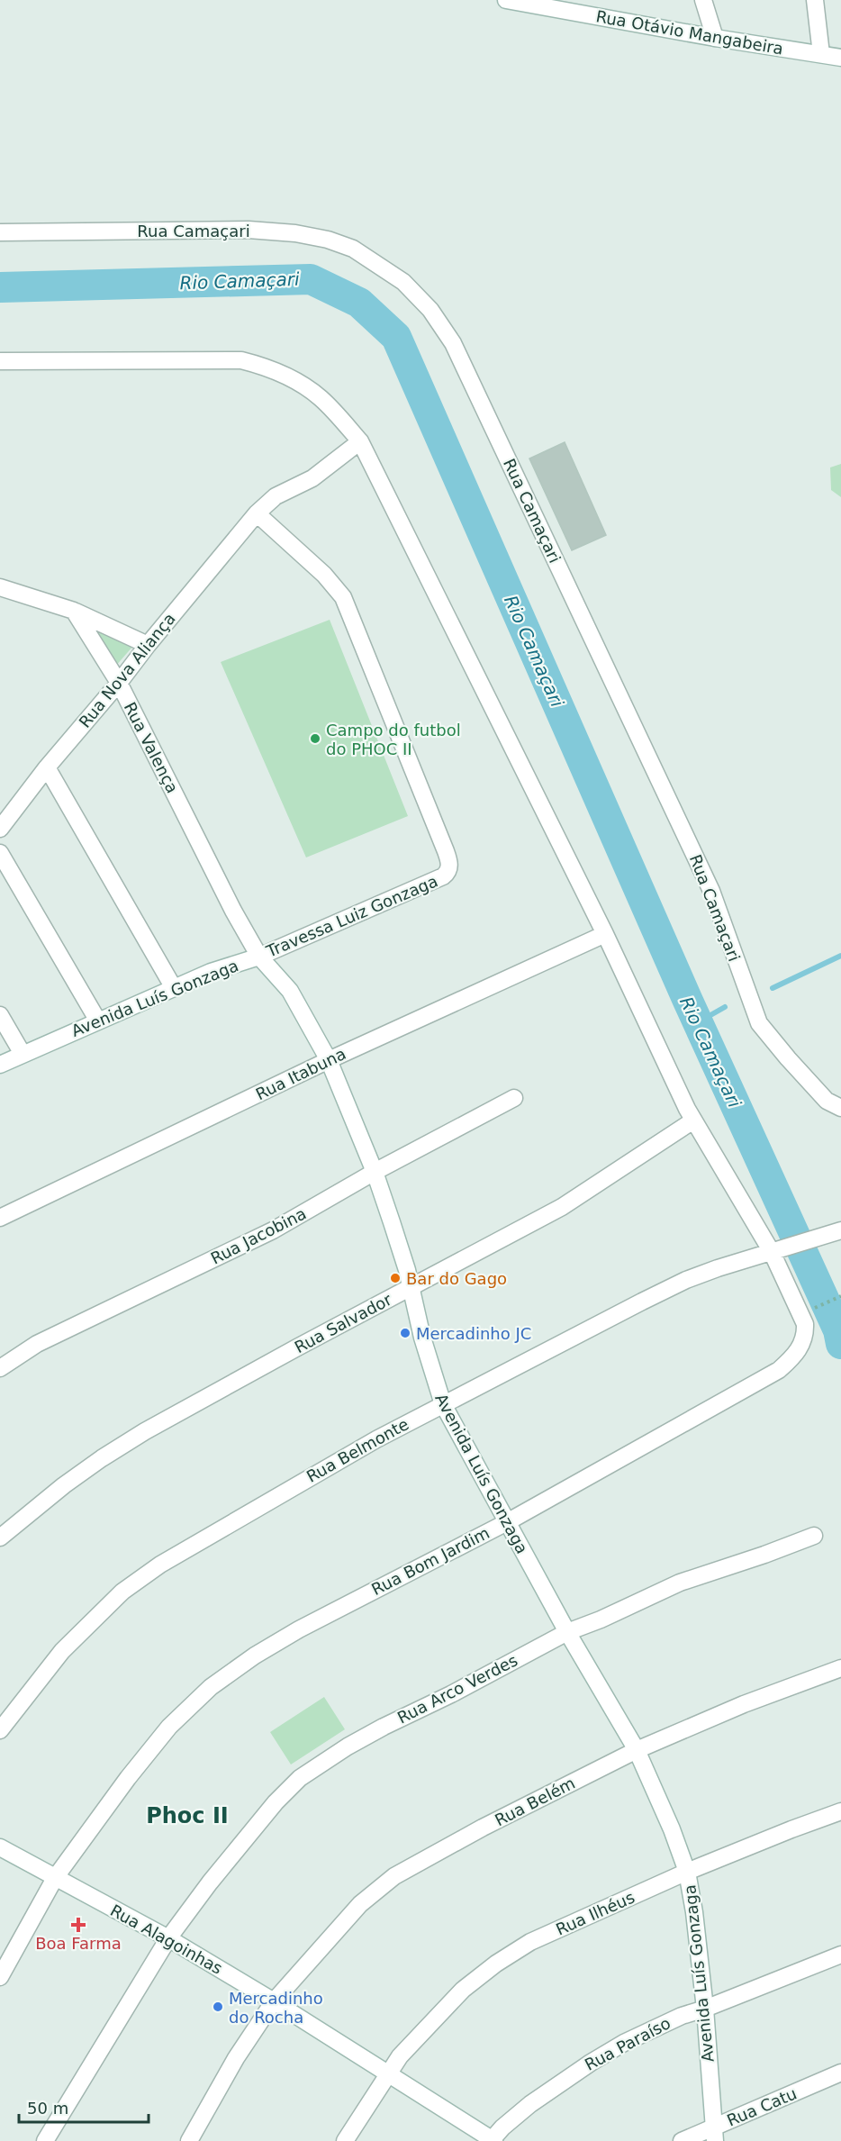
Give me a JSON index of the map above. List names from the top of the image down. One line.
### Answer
{"streets":{"street":["Rua Otávio Mangabeira","Rua Camaçari","Rua Nova Aliança","Rua Valença","Travessa Luiz Gonzaga","Avenida Luís Gonzaga","Rua Itabuna","Rua Jacobina","Rua Salvador","Rua Belmonte","Rua Bom Jardim","Rua Arco Verdes","Rua Belém","Rua Ilhéus","Rua Alagoinhas","Rua Paraíso","Rua Catu"]},"crossings":[["Rua Nova Aliança","Rua Valença"],["Rua Nova Aliança","Travessa Luiz Gonzaga"],["Rua Nova Aliança","Rua Bom Jardim"],["Rua Valença","Travessa Luiz Gonzaga"],["Rua Valença","Avenida Luís Gonzaga"],["Travessa Luiz Gonzaga","Avenida Luís Gonzaga"],["Avenida Luís Gonzaga","Rua Itabuna"],["Avenida Luís Gonzaga","Rua Jacobina"],["Avenida Luís Gonzaga","Rua Salvador"],["Avenida Luís Gonzaga","Rua Belmonte"],["Avenida Luís Gonzaga","Rua Bom Jardim"],["Avenida Luís Gonzaga","Rua Arco Verdes"],["Avenida Luís Gonzaga","Rua Belém"],["Avenida Luís Gonzaga","Rua Ilhéus"],["Avenida Luís Gonzaga","Rua Paraíso"],["Avenida Luís Gonzaga","Rua Catu"],["Rua Itabuna","Rua Bom Jardim"],["Rua Salvador","Rua Bom Jardim"],["Rua Belmonte","Rua Bom Jardim"],["Rua Bom Jardim","Rua Alagoinhas"],["Rua Arco Verdes","Rua Alagoinhas"],["Rua Belém","Rua Alagoinhas"],["Rua Ilhéus","Rua Alagoinhas"],["Rua Alagoinhas","Rua Paraíso"]],"districts":["Phoc II"],"water":["Rio Camaçari"],"places":{"other":["Campo do futbol do PHOC II","Bar do Gago","Mercadinho JC","Mercadinho do Rocha"],"health":["Boa Farma"]},"scale_bar":"50 m"}
